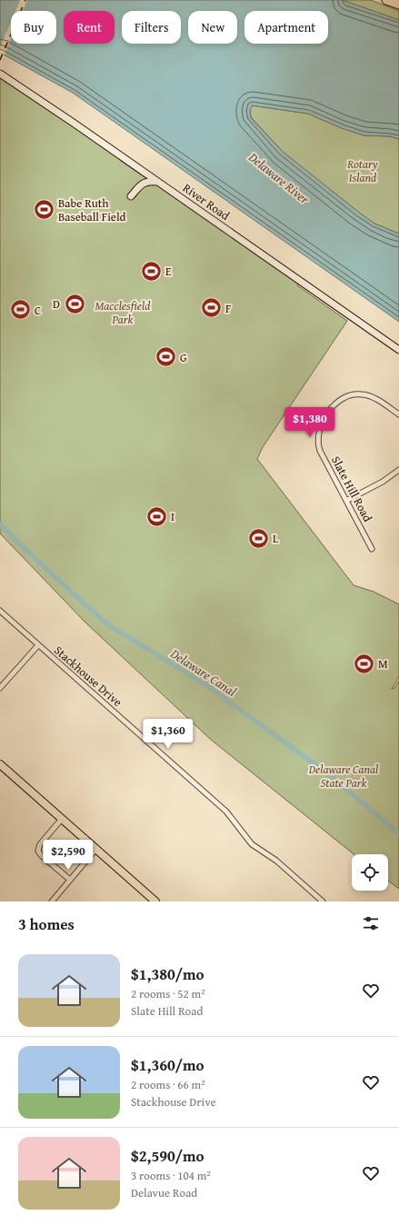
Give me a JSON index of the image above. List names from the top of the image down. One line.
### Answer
{"streets":{"main road":["River Road"],"street":["Slate Hill Road","Stackhouse Drive"]},"water":["Delaware River","Delaware Canal"],"parks":["Rotary Island","Macclesfield Park","Delaware Canal State Park"],"places":{"sports":["Babe Ruth Baseball Field","E","D","F","C","G","I","L","M"]},"page":{"chip":["Buy","Rent","Filters","New","Apartment"],"price":["$1,380","$1,360","$2,590"],"heading":"3 homes","list":[{"name":"$1,380/mo","note":"2 rooms · 52 m² · Slate Hill Road"},{"name":"$1,360/mo","note":"2 rooms · 66 m² · Stackhouse Drive"},{"name":"$2,590/mo","note":"3 rooms · 104 m² · Delavue Road"}]}}
